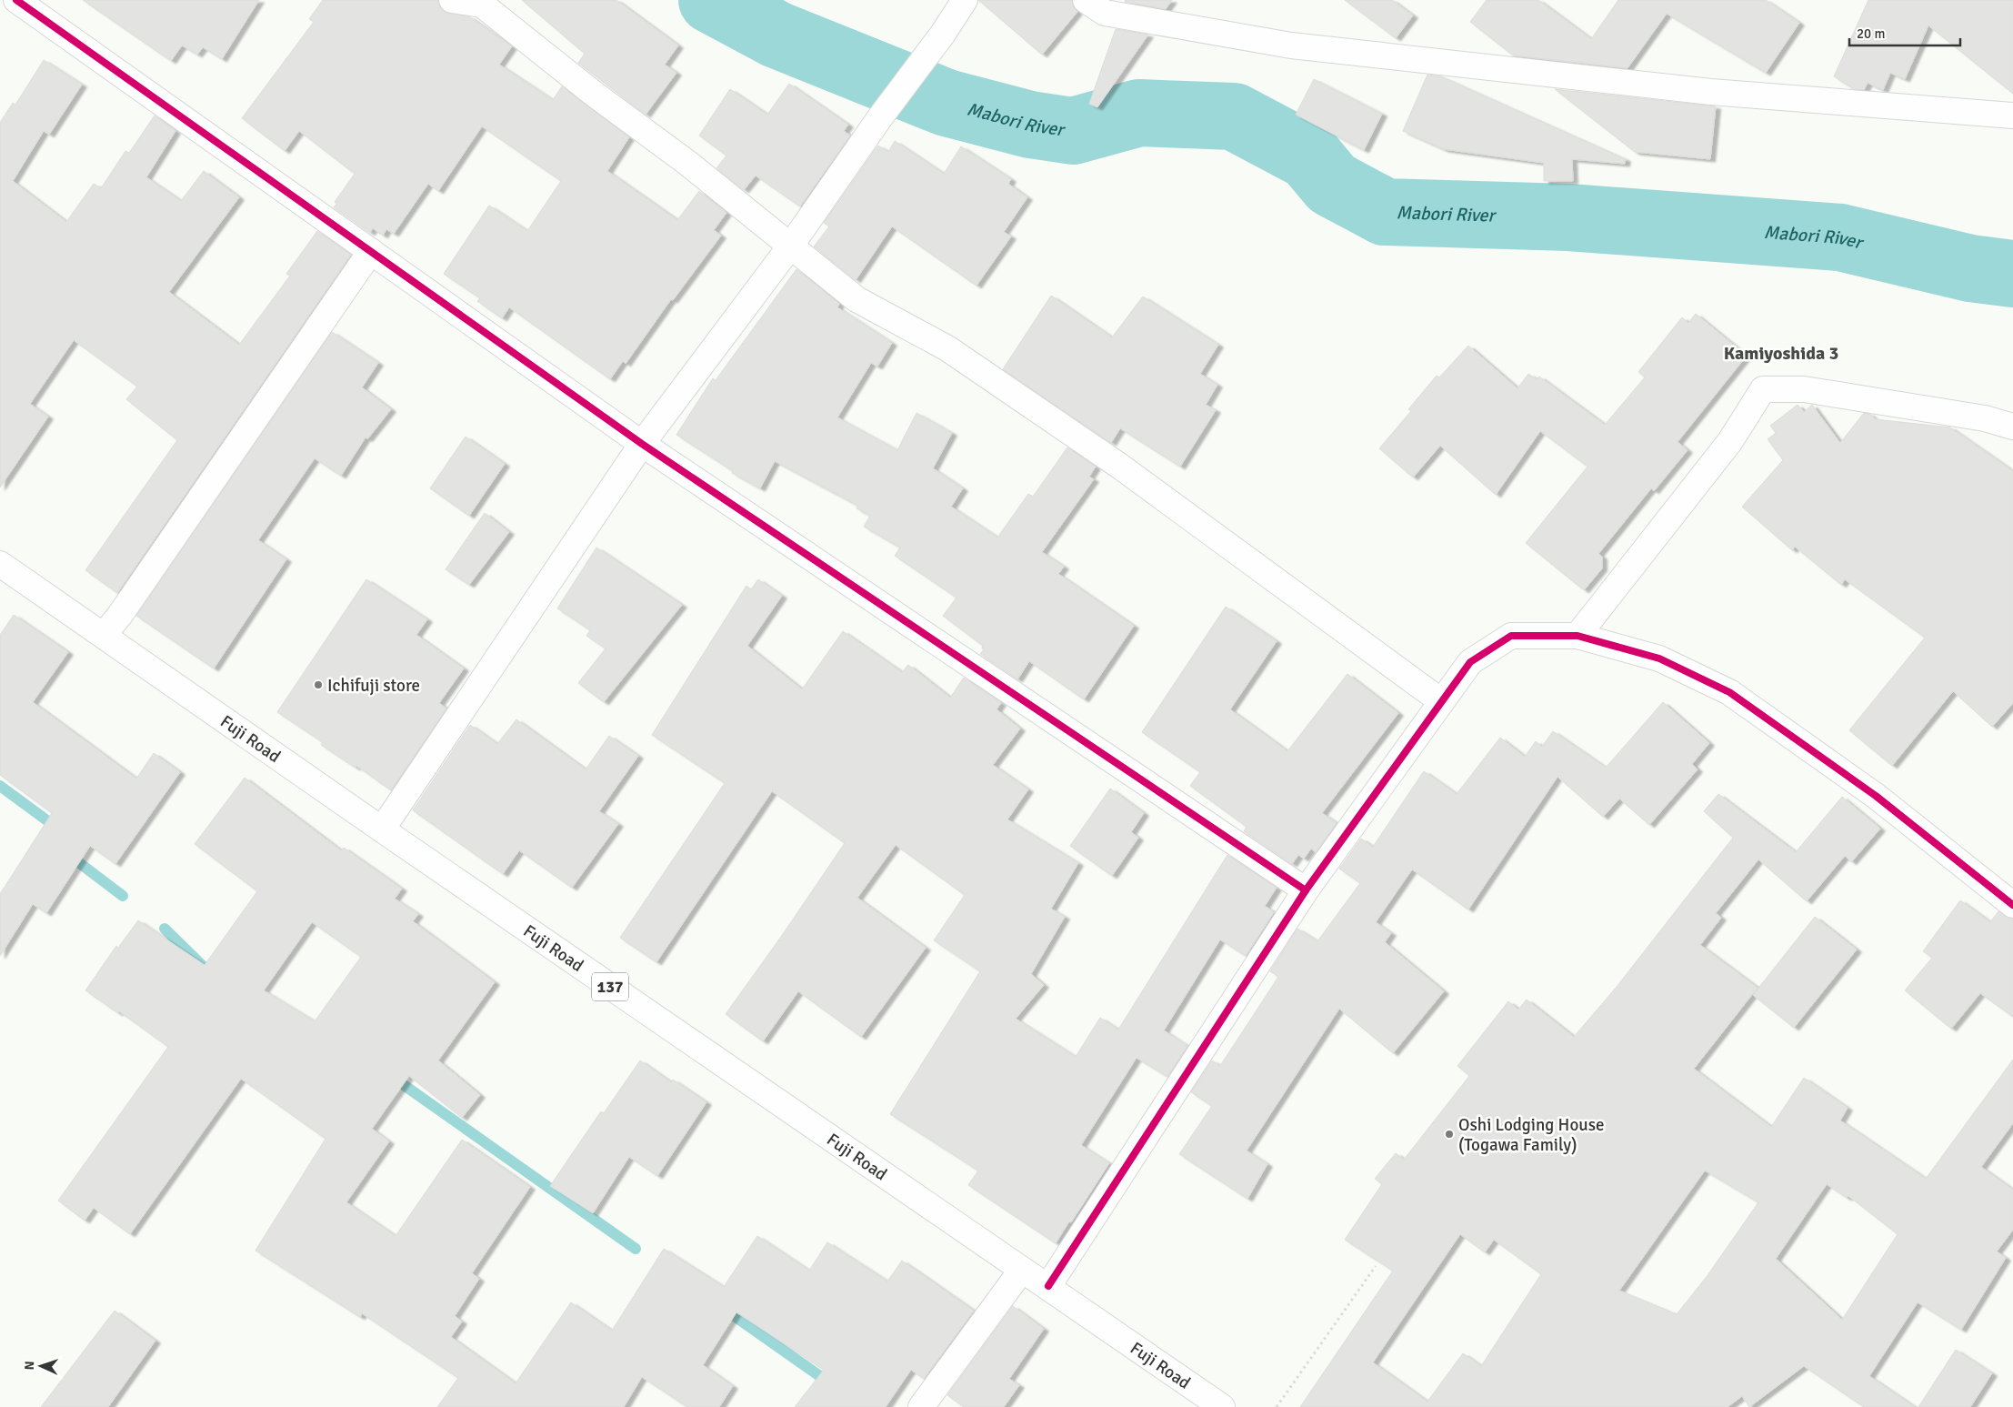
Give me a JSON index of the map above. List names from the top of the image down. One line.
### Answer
{"streets":{"main road":["Fuji Road","137"]},"districts":["Kamiyoshida 3"],"water":["Mabori River"],"places":["Ichifuji store","Oshi Lodging House (Togawa Family)"],"scale_bar":"20 m","north":"left"}
